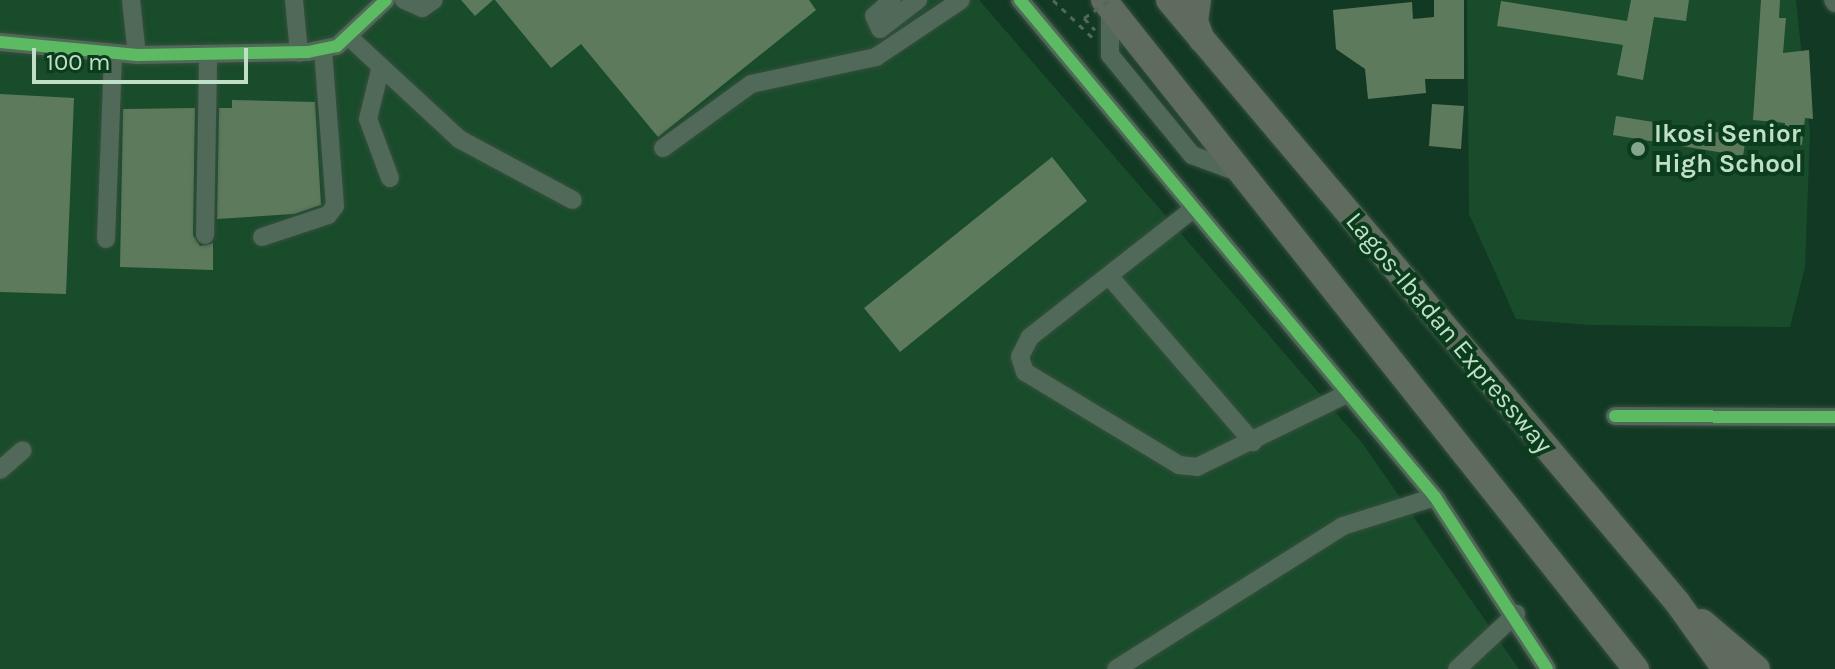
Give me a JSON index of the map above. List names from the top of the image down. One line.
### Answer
{"streets":{"highway":["Lagos-Ibadan Expressway"]},"places":["Ikosi Senior High School"],"scale_bar":"100 m"}
